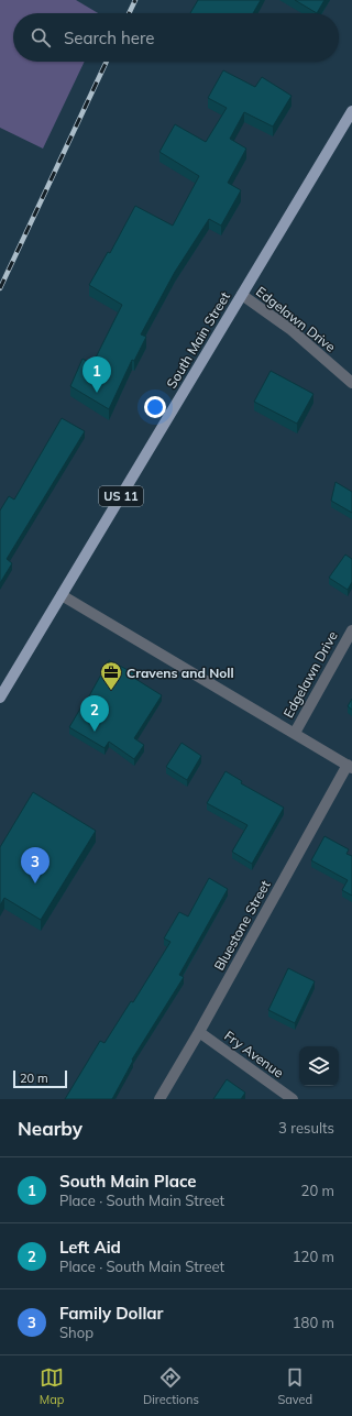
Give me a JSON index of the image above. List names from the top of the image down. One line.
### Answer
{"streets":{"main road":["South Main Street","US 11"],"street":["Edgelawn Drive","Bluestone Street","Fry Avenue"]},"crossings":[["Edgelawn Drive","South Main Street"],["Bluestone Street","Fry Avenue"]],"places":{"office":["Cravens and Noll"]},"scale_bar":"20 m","page":{"search":"Search here","pins":["1","2","3"],"scale":"20 m","heading":["Nearby","3 results"],"list":[{"mark":"1","name":"South Main Place","note":"Place · South Main Street","value":"20 m"},{"mark":"2","name":"Left Aid","note":"Place · South Main Street","value":"120 m"},{"mark":"3","name":"Family Dollar","note":"Shop","value":"180 m"}],"nav":["Map","Directions","Saved"]}}
